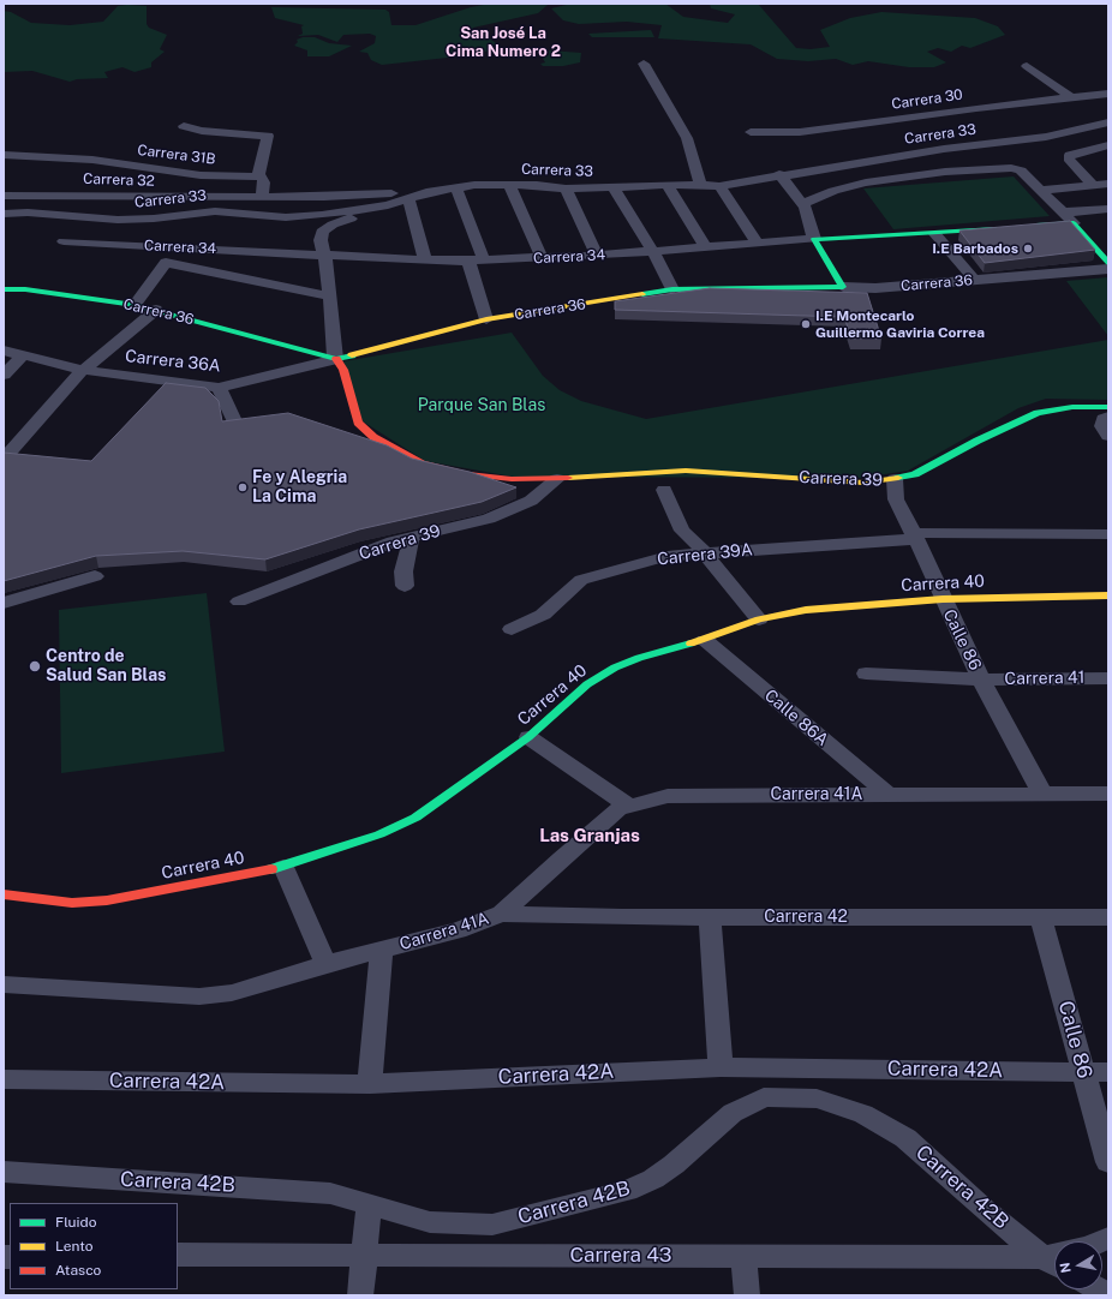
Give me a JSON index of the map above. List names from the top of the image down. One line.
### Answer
{"streets":{"street":["Carrera 30","Carrera 33","Carrera 31B","Carrera 32","Carrera 34","Carrera 36","Carrera 36A","Carrera 39","Carrera 39A","Carrera 40","Calle 86","Carrera 41","Calle 86A","Carrera 41A","Carrera 42","Carrera 42A","Carrera 42B","Carrera 43"]},"crossings":[["Carrera 36","Carrera 36A"],["Carrera 36","Carrera 39"],["Carrera 36A","Carrera 39"],["Carrera 39","Calle 86"],["Carrera 39A","Calle 86"],["Carrera 40","Calle 86"],["Carrera 40","Calle 86A"],["Calle 86","Carrera 41"],["Calle 86","Carrera 41A"],["Calle 86","Carrera 42"],["Calle 86","Carrera 42A"],["Calle 86A","Carrera 41A"],["Carrera 41A","Carrera 42"]],"districts":["San José La Cima Numero 2","Las Granjas"],"parks":["Parque San Blas"],"places":["I.E Barbados","I.E Montecarlo Guillermo Gaviria Correa","Fe y Alegria La Cima","Centro de Salud San Blas"],"legend":["Fluido","Lento","Atasco"],"north":"left"}
